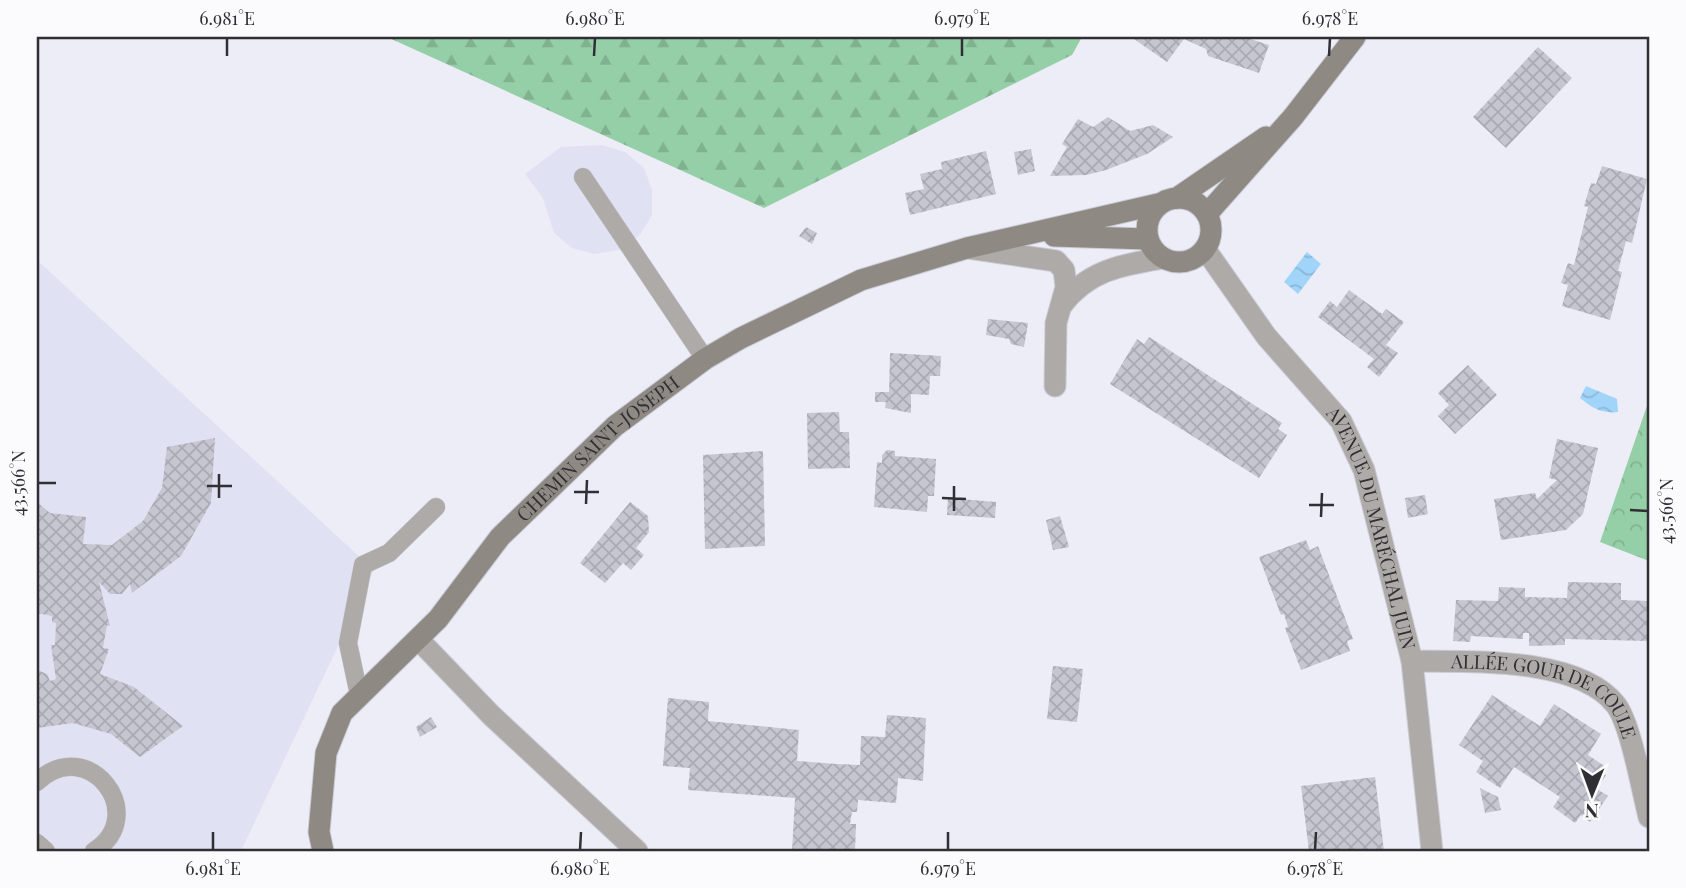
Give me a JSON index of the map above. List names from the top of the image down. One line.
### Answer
{"streets":{"main road":["CHEMIN SAINT-JOSEPH"],"street":["AVENUE DU MARÉCHAL JUIN","ALLÉE GOUR DE COULE"]},"crossings":[["CHEMIN SAINT-JOSEPH","AVENUE DU MARÉCHAL JUIN"],["AVENUE DU MARÉCHAL JUIN","ALLÉE GOUR DE COULE"]],"north":"bottom","coordinates":["6.981°E","6.980°E","6.979°E","6.978°E","43.566°N"]}
